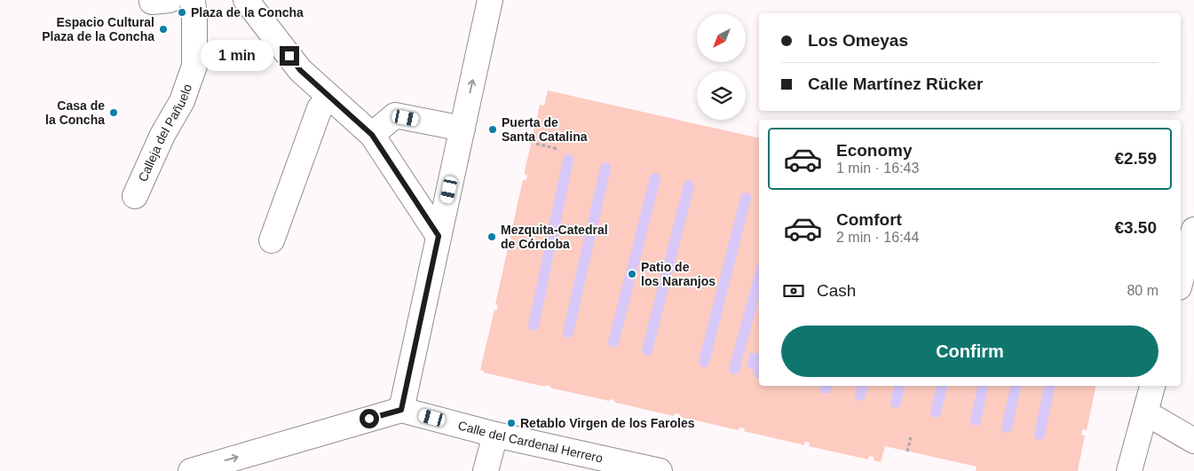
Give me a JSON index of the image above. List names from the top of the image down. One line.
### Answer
{"streets":{"street":["Calleja del Pañuelo","Calle del Cardenal Herrero"]},"places":["Plaza de la Concha","Espacio Cultural Plaza de la Concha","Casa de la Concha","Puerta de Santa Catalina","Mezquita-Catedral de Córdoba","Patio de los Naranjos","Retablo Virgen de los Faroles"],"north":"bottom left","page":{"banner":["Los Omeyas","Calle Martínez Rücker"],"bubble":"1 min","list":[{"name":"Economy","note":"1 min · 16:43","value":"€2.59"},{"name":"Comfort","note":"2 min · 16:44","value":"€3.50"}],"pay":["Cash","80 m"],"buttons":"Confirm"}}
